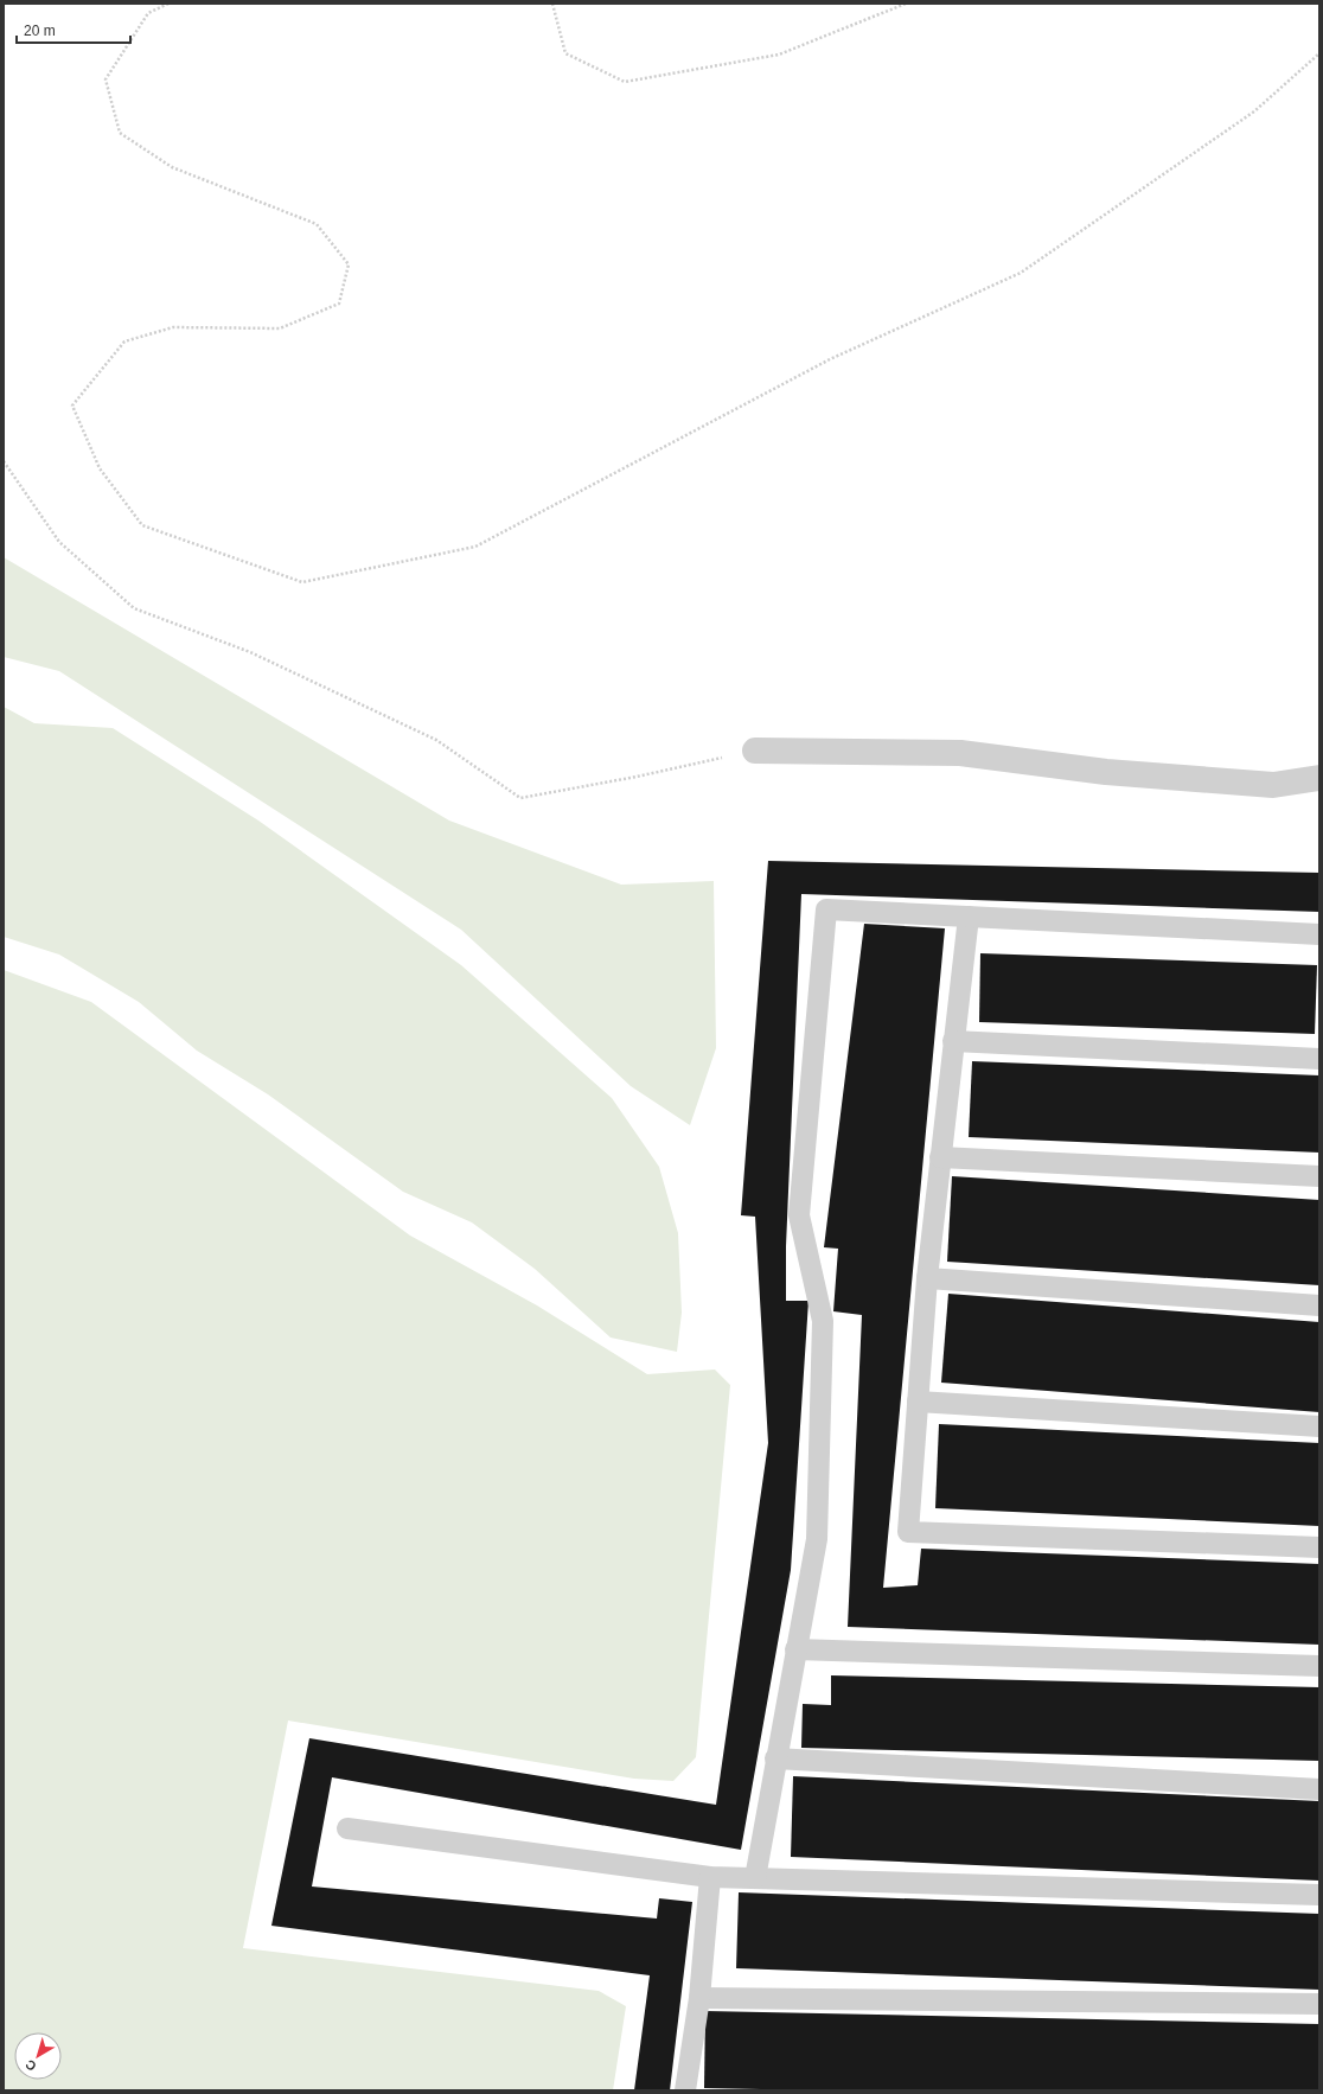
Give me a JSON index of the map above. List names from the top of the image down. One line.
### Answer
{"scale_bar":"20 m","north":"bottom left"}
